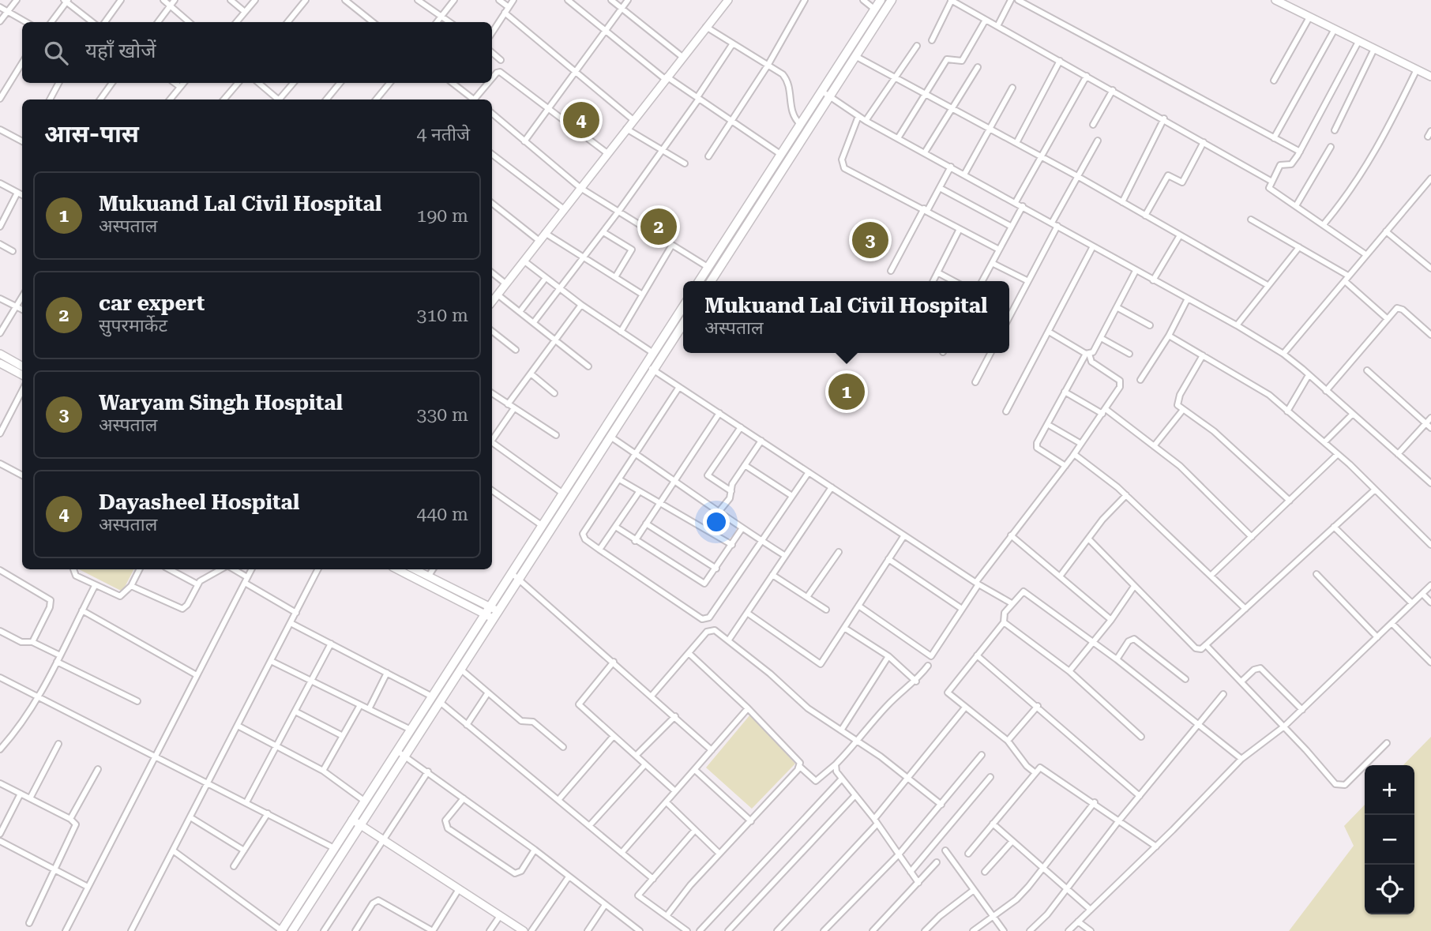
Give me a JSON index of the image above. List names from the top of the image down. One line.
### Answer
{"page":{"search":"यहाँ खोजें","pins":["4","2","3","1"],"heading":["आस-पास","4 नतीजे"],"list":[{"mark":"1","name":"Mukuand Lal Civil Hospital","note":"अस्पताल","value":"190 m"},{"mark":"2","name":"car expert","note":"सुपरमार्केट","value":"310 m"},{"mark":"3","name":"Waryam Singh Hospital","note":"अस्पताल","value":"330 m"},{"mark":"4","name":"Dayasheel Hospital","note":"अस्पताल","value":"440 m"}],"popup":["Mukuand Lal Civil Hospital","अस्पताल"],"map_buttons":["+","−"]}}
